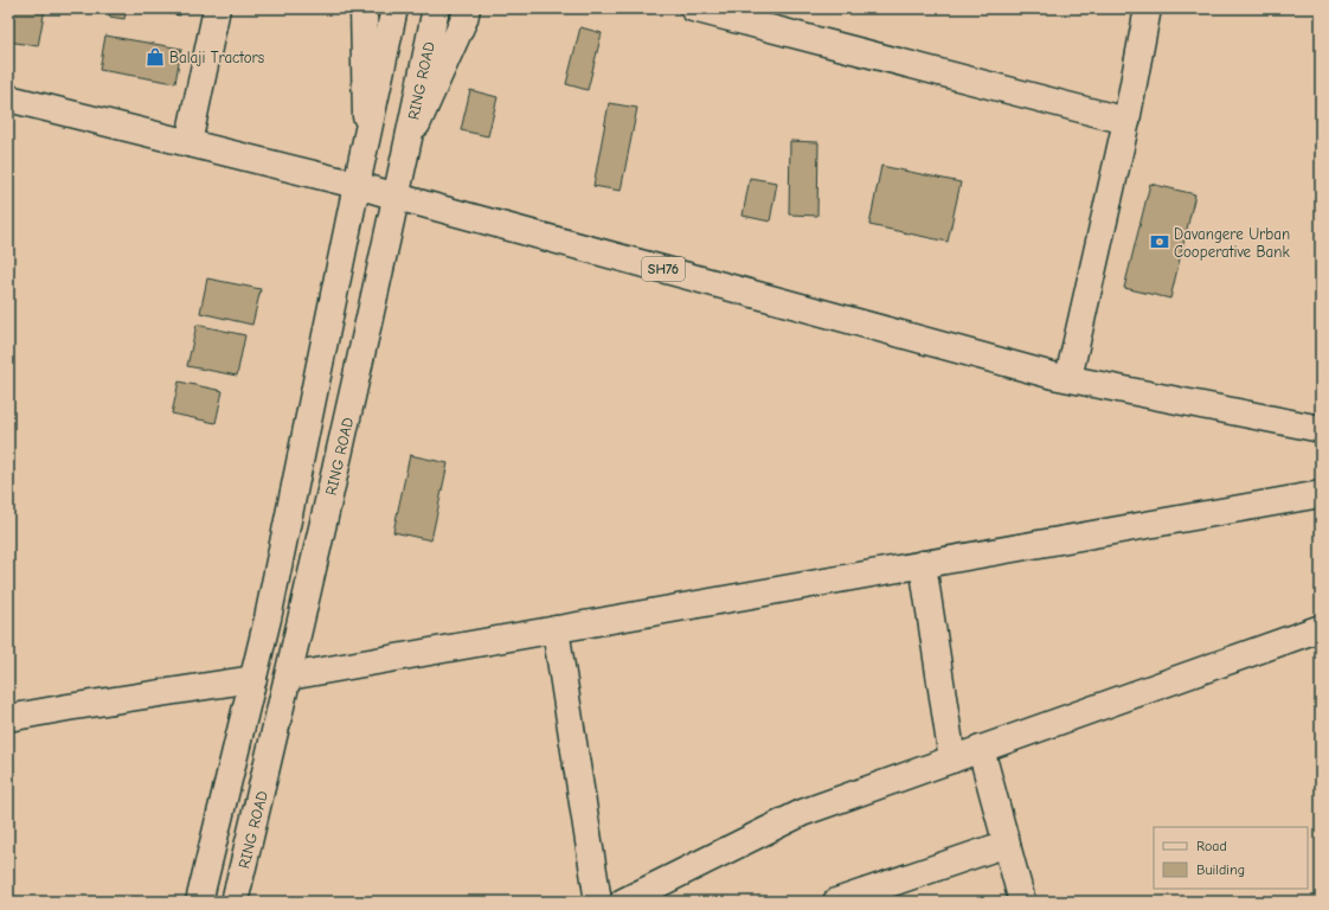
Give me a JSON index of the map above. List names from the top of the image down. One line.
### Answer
{"streets":{"street":["RING ROAD","SH76"]},"crossings":[["RING ROAD","SH76"]],"places":{"shop":["Balaji Tractors"],"bank":["Davangere Urban Cooperative Bank"]},"legend":["Road","Building"]}
